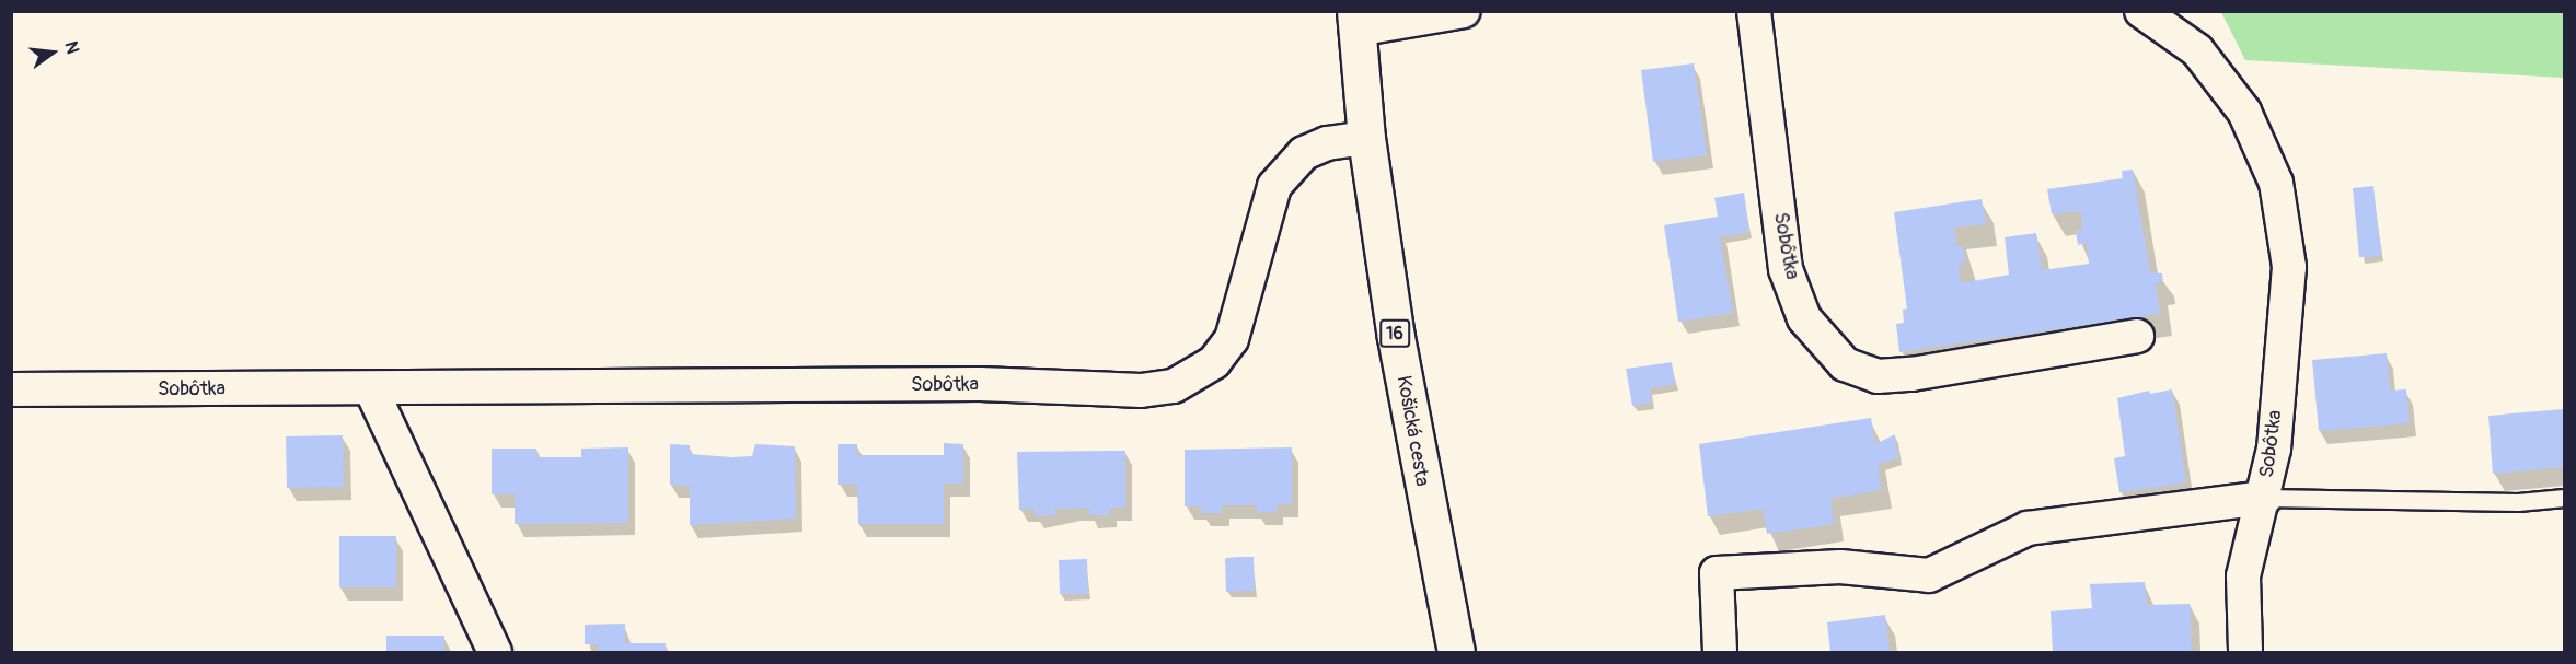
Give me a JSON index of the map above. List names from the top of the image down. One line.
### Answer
{"streets":{"main road":["16","Košická cesta"],"street":["Sobôtka"]},"crossings":[["Sobôtka","Košická cesta"]],"north":"right"}
